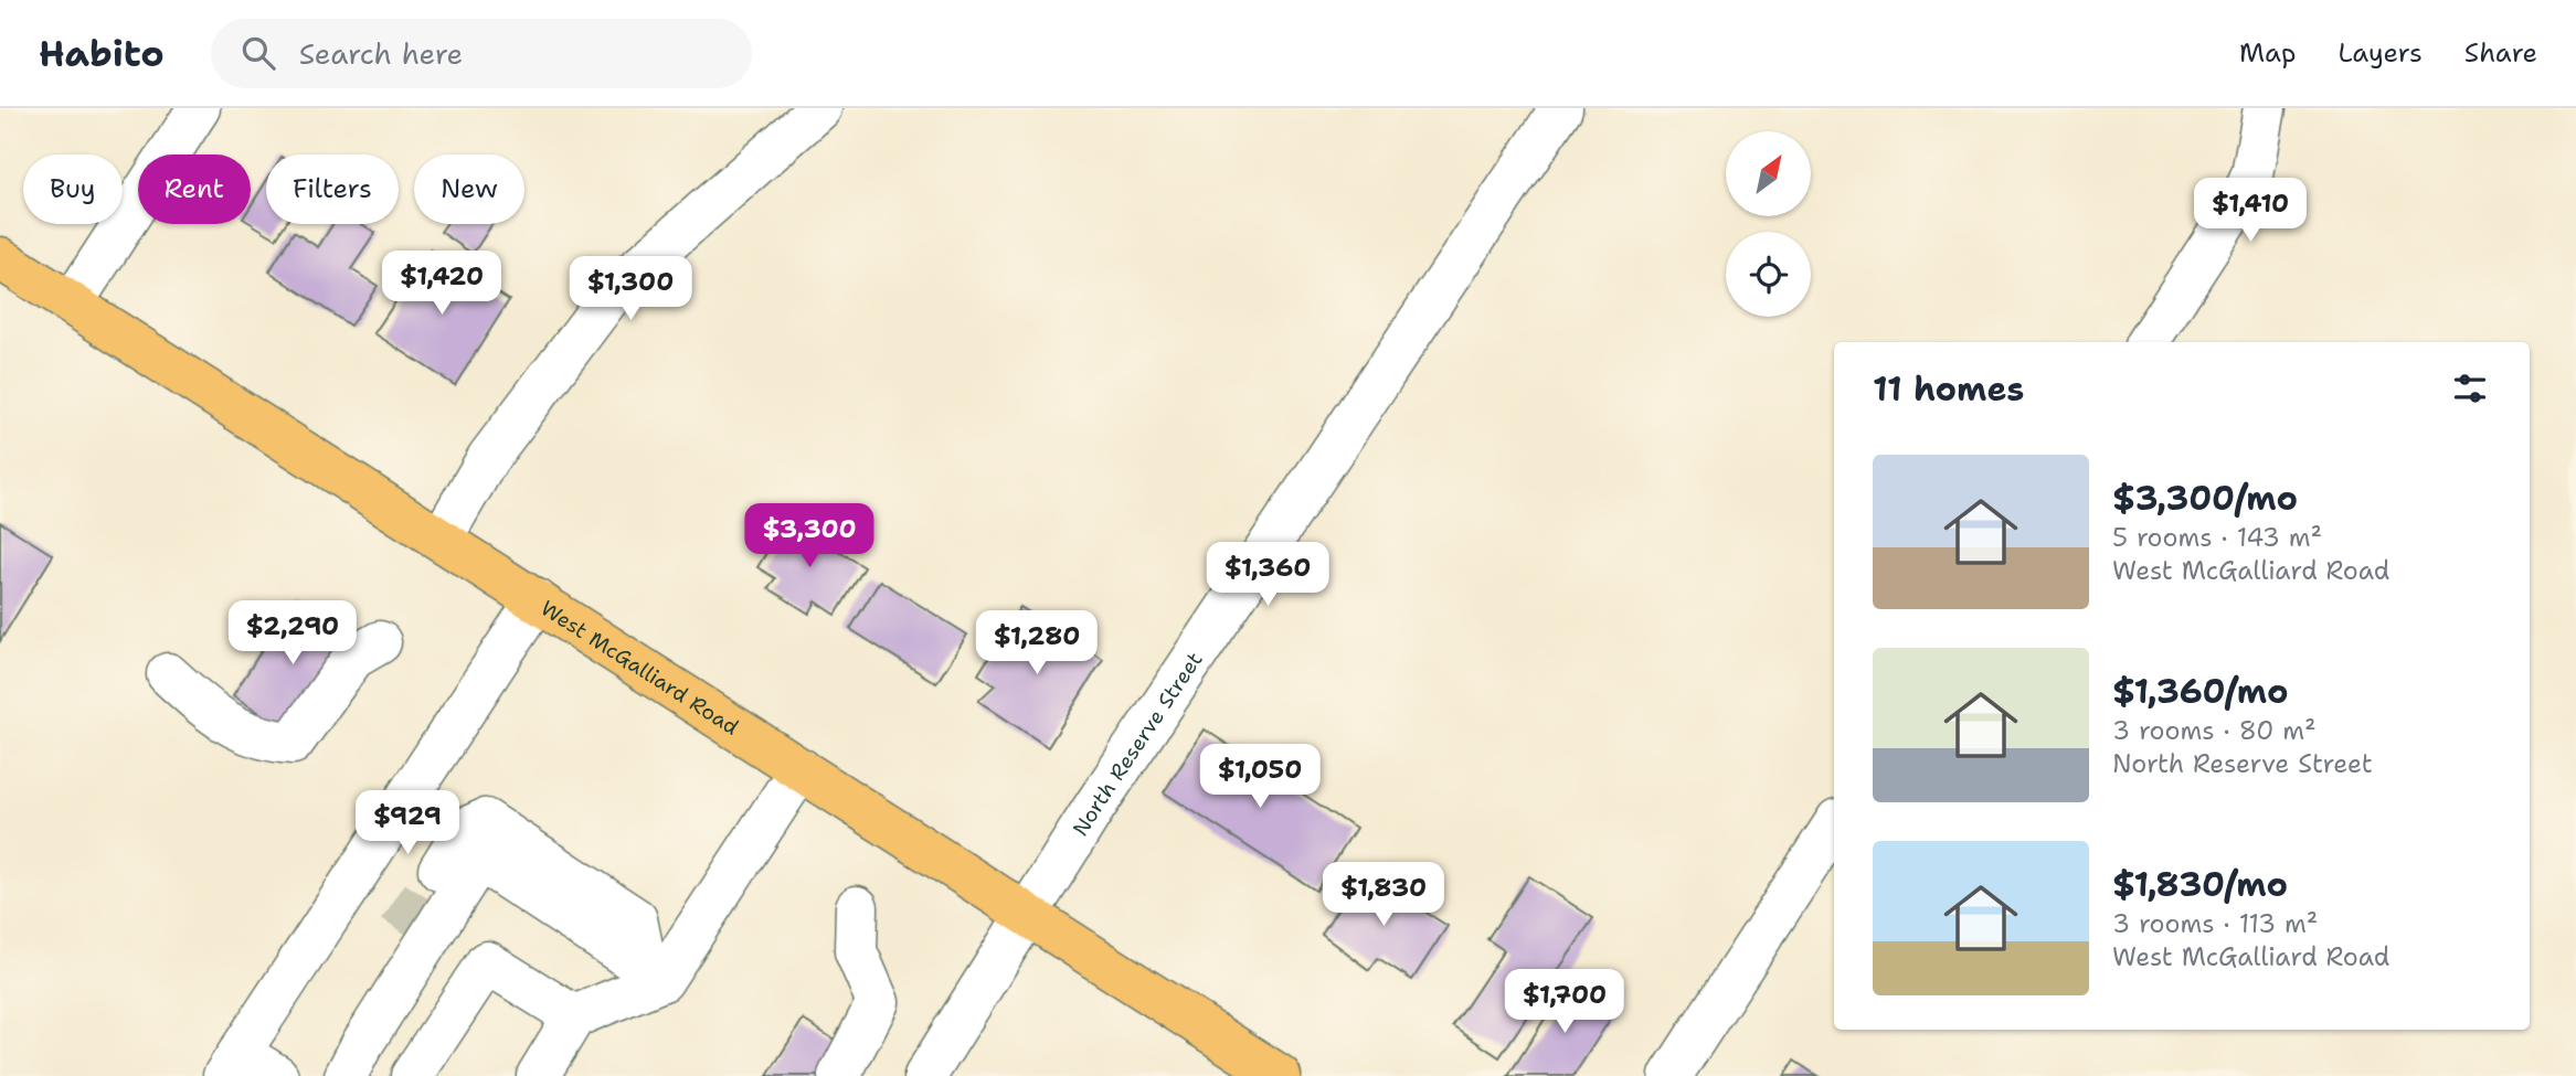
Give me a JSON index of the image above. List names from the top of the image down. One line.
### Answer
{"streets":{"main road":["West McGalliard Road"],"street":["North Reserve Street"]},"crossings":[["West McGalliard Road","North Reserve Street"]],"north":"top right","page":{"header":"Habito","search":"Search here","nav":["Map","Layers","Share"],"chip":["Buy","Rent","Filters","New"],"price":["$1,410","$1,420","$1,300","$3,300","$1,360","$2,290","$1,280","$1,050","$929","$1,830","$1,700"],"heading":"11 homes","list":[{"name":"$3,300/mo","note":"5 rooms · 143 m² · West McGalliard Road"},{"name":"$1,360/mo","note":"3 rooms · 80 m² · North Reserve Street"},{"name":"$1,830/mo","note":"3 rooms · 113 m² · West McGalliard Road"}]}}
